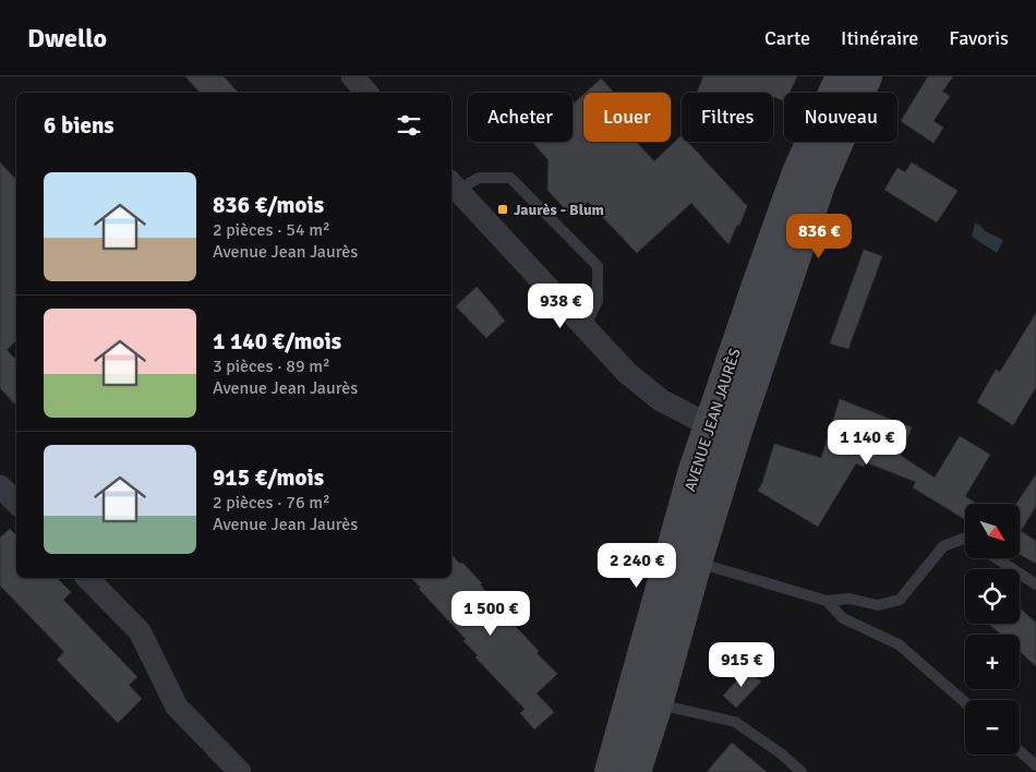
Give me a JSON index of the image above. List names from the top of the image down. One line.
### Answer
{"streets":{"main road":["AVENUE JEAN JAURÈS"]},"places":{"transit":["Jaurès - Blum"]},"north":"bottom right","page":{"header":"Dwello","nav":["Carte","Itinéraire","Favoris"],"chip":["Acheter","Louer","Filtres","Nouveau"],"heading":"6 biens","list":[{"name":"836 €/mois","note":"2 pièces · 54 m² · Avenue Jean Jaurès"},{"name":"1 140 €/mois","note":"3 pièces · 89 m² · Avenue Jean Jaurès"},{"name":"915 €/mois","note":"2 pièces · 76 m² · Avenue Jean Jaurès"}],"price":["836 €","938 €","1 140 €","2 240 €","1 500 €","915 €"],"map_buttons":["+","−"]}}
